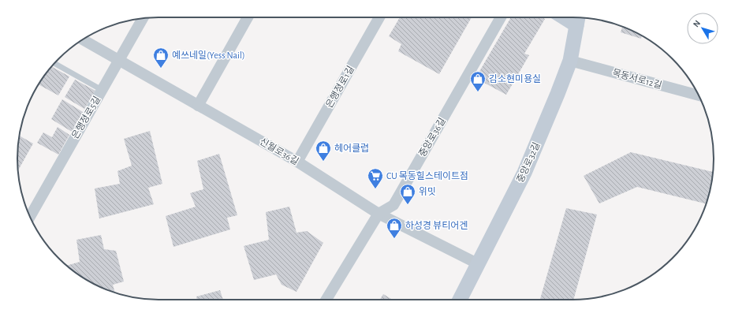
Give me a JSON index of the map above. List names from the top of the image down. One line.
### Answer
{"streets":{"street":["목동서로12길","은행정로1길","은행정로5길","중앙로36길","신월로36길","중앙로32길"]},"crossings":[["목동서로12길","중앙로32길"],["은행정로1길","신월로36길"],["은행정로5길","신월로36길"],["중앙로36길","신월로36길"],["신월로36길","중앙로32길"]],"places":{"shop":["예쓰네일(Yess Nail)","김소현미용실","헤어클럽","위밋","하성경 뷰티어겐"],"supermarket":["CU 목동힐스테이트점"]},"north":"top left"}
